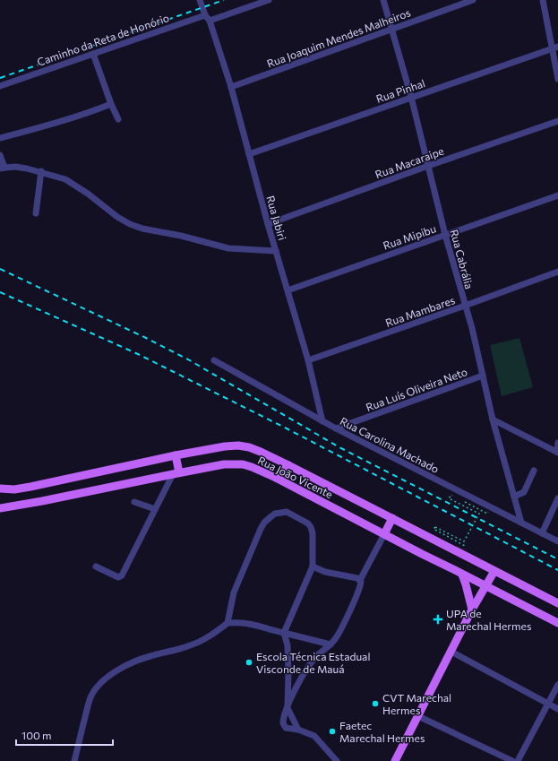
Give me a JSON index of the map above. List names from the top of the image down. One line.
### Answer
{"streets":{"main road":["Rua João Vicente"],"street":["Rua Joaquim Mendes Malheiros","Caminho da Reta de Honório","Rua Pinhal","Rua Macaraipe","Rua Jabiri","Rua Mipibu","Rua Cabrália","Rua Mambares","Rua Luís Oliveira Neto","Rua Carolina Machado"]},"crossings":[["Rua Joaquim Mendes Malheiros","Rua Jabiri"],["Rua Joaquim Mendes Malheiros","Rua Cabrália"],["Rua Pinhal","Rua Jabiri"],["Rua Pinhal","Rua Cabrália"],["Rua Macaraipe","Rua Jabiri"],["Rua Macaraipe","Rua Cabrália"],["Rua Jabiri","Rua Mipibu"],["Rua Jabiri","Rua Mambares"],["Rua Jabiri","Rua Carolina Machado"],["Rua Mipibu","Rua Cabrália"],["Rua Cabrália","Rua Mambares"],["Rua Cabrália","Rua Luís Oliveira Neto"],["Rua Cabrália","Rua Carolina Machado"],["Rua Luís Oliveira Neto","Rua Carolina Machado"]],"places":{"health":["UPA de Marechal Hermes"],"other":["Escola Técnica Estadual Visconde de Mauá","CVT Marechal Hermes","Faetec Marechal Hermes"]},"scale_bar":"100 m"}
